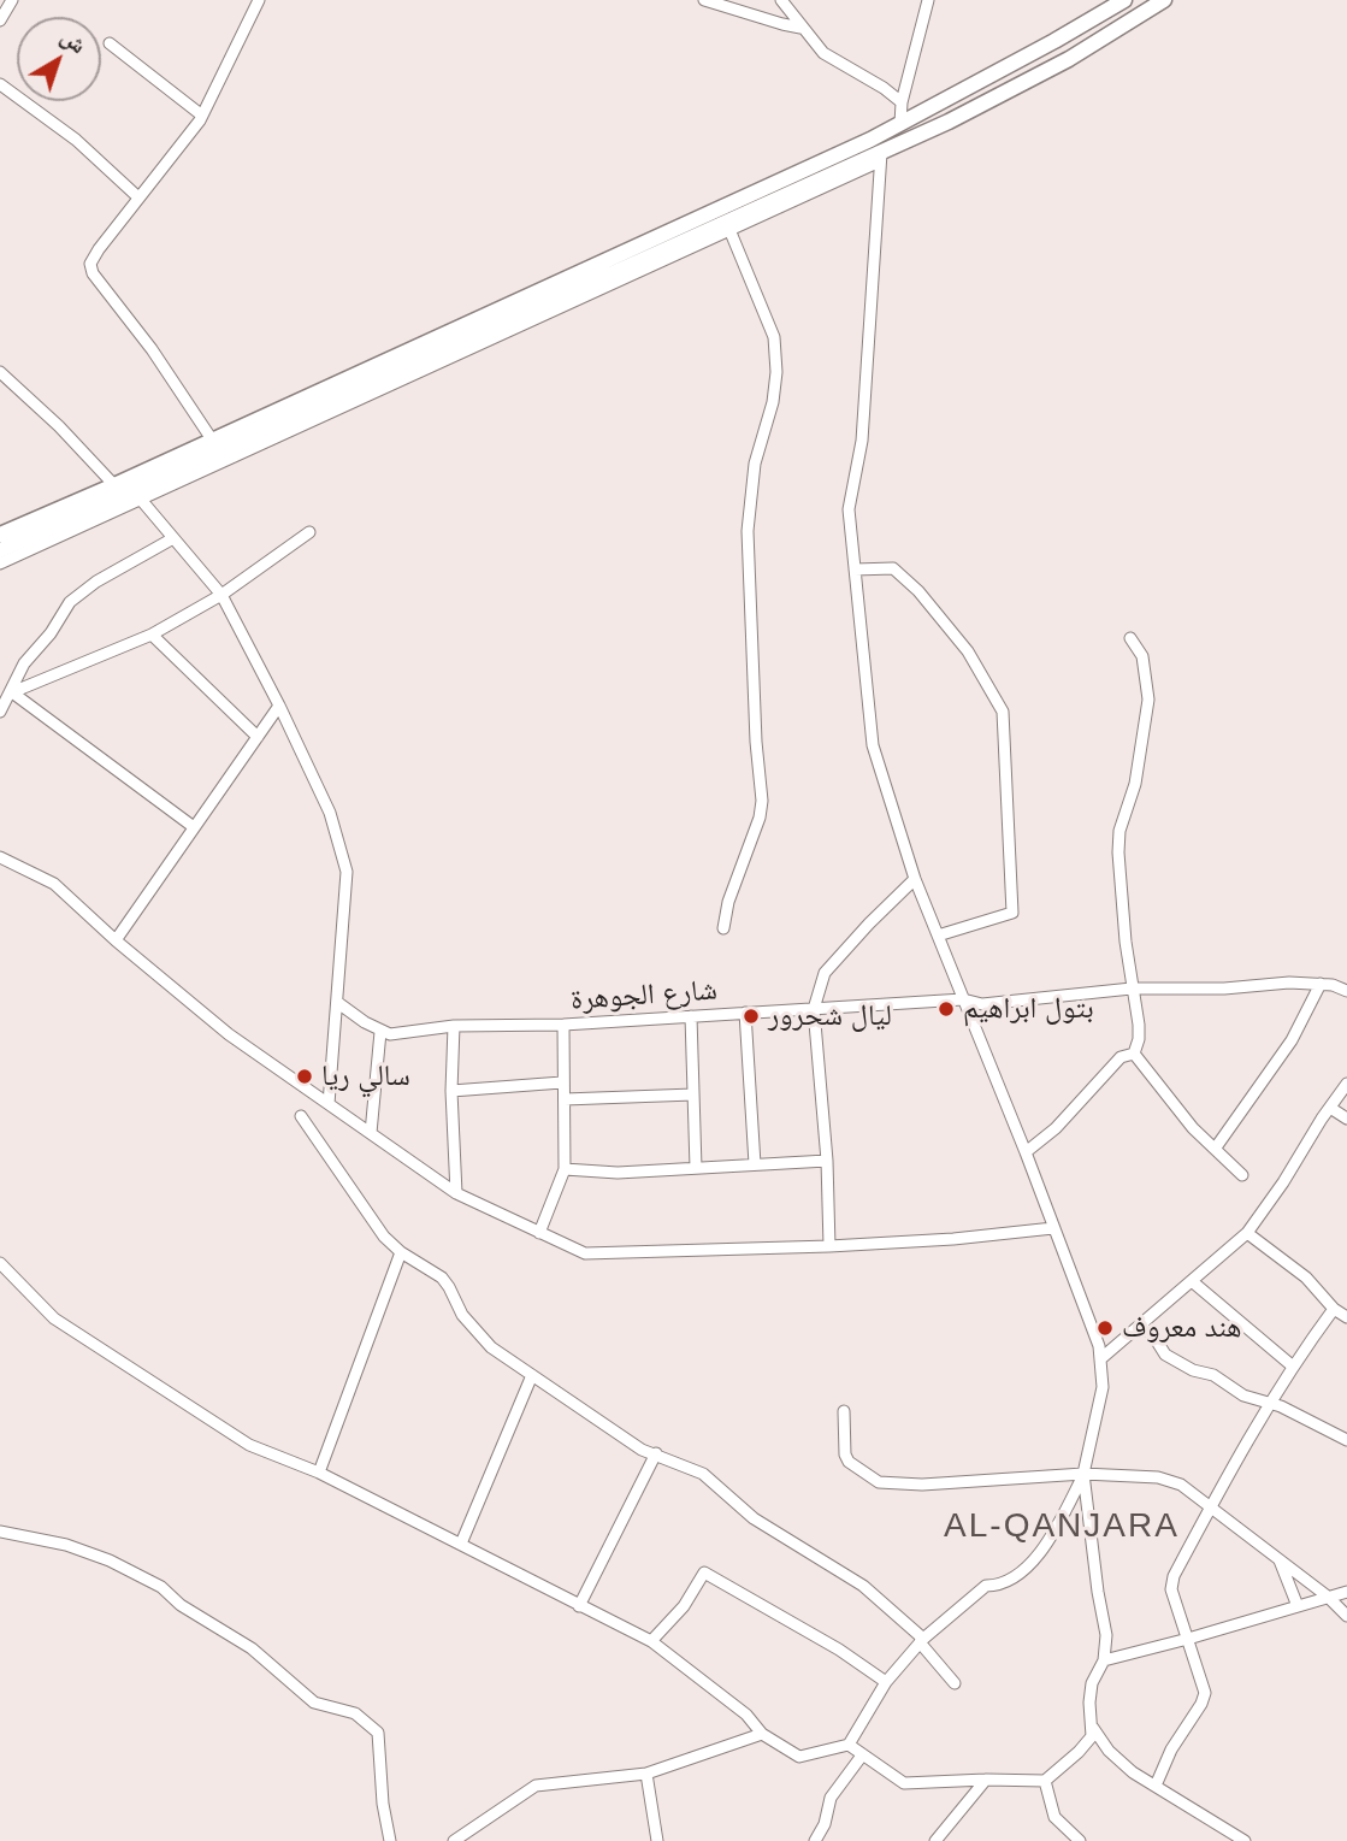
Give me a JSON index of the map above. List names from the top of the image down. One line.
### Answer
{"streets":{"street":["شارع الجوهرة"]},"districts":["AL-QANJARA"],"places":["بتول ابراهيم","ليال شحرور","سالي ريا","هند معروف"],"north":"top right"}
